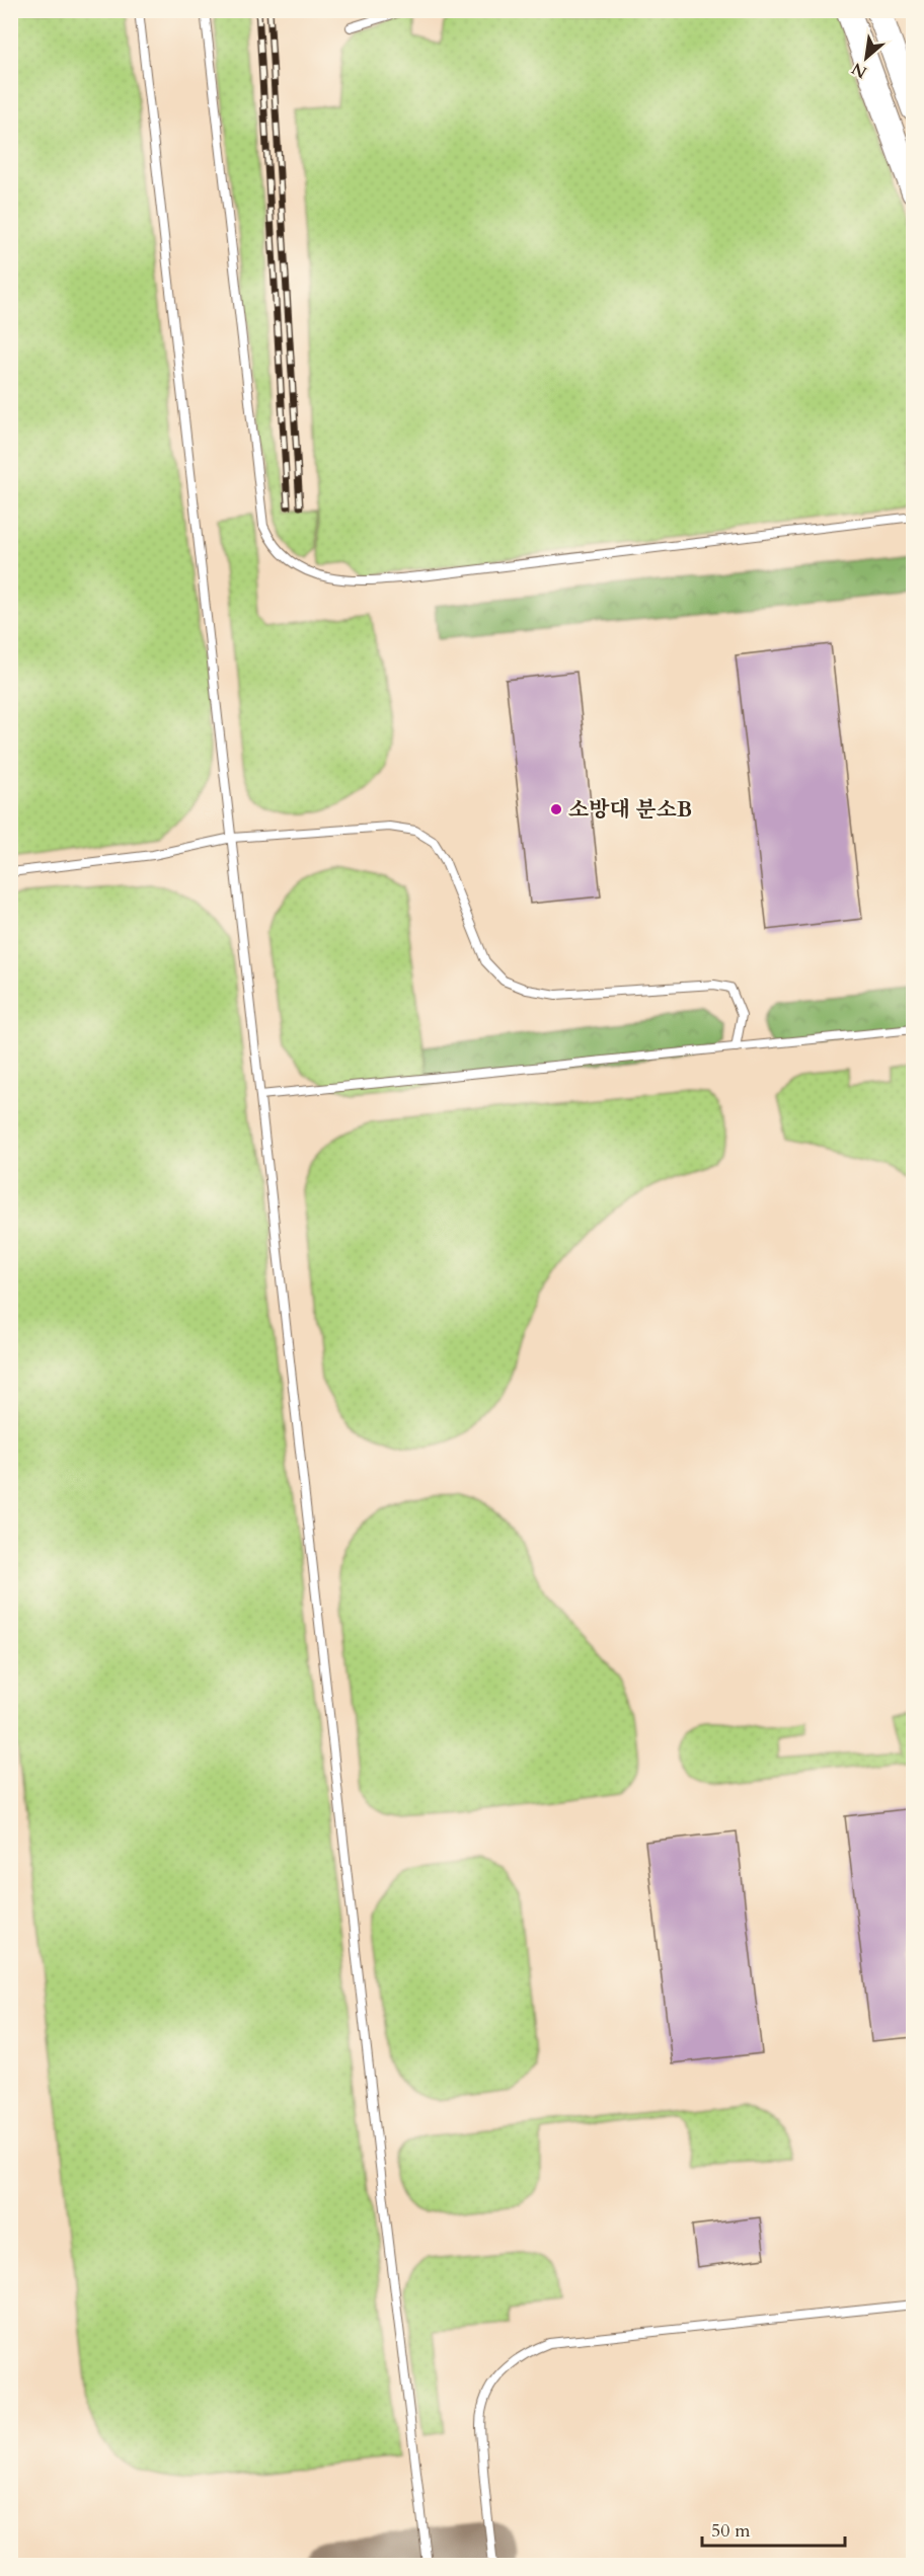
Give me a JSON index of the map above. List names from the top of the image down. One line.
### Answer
{"places":["소방대 분소B"],"scale_bar":"50 m","north":"bottom left"}
